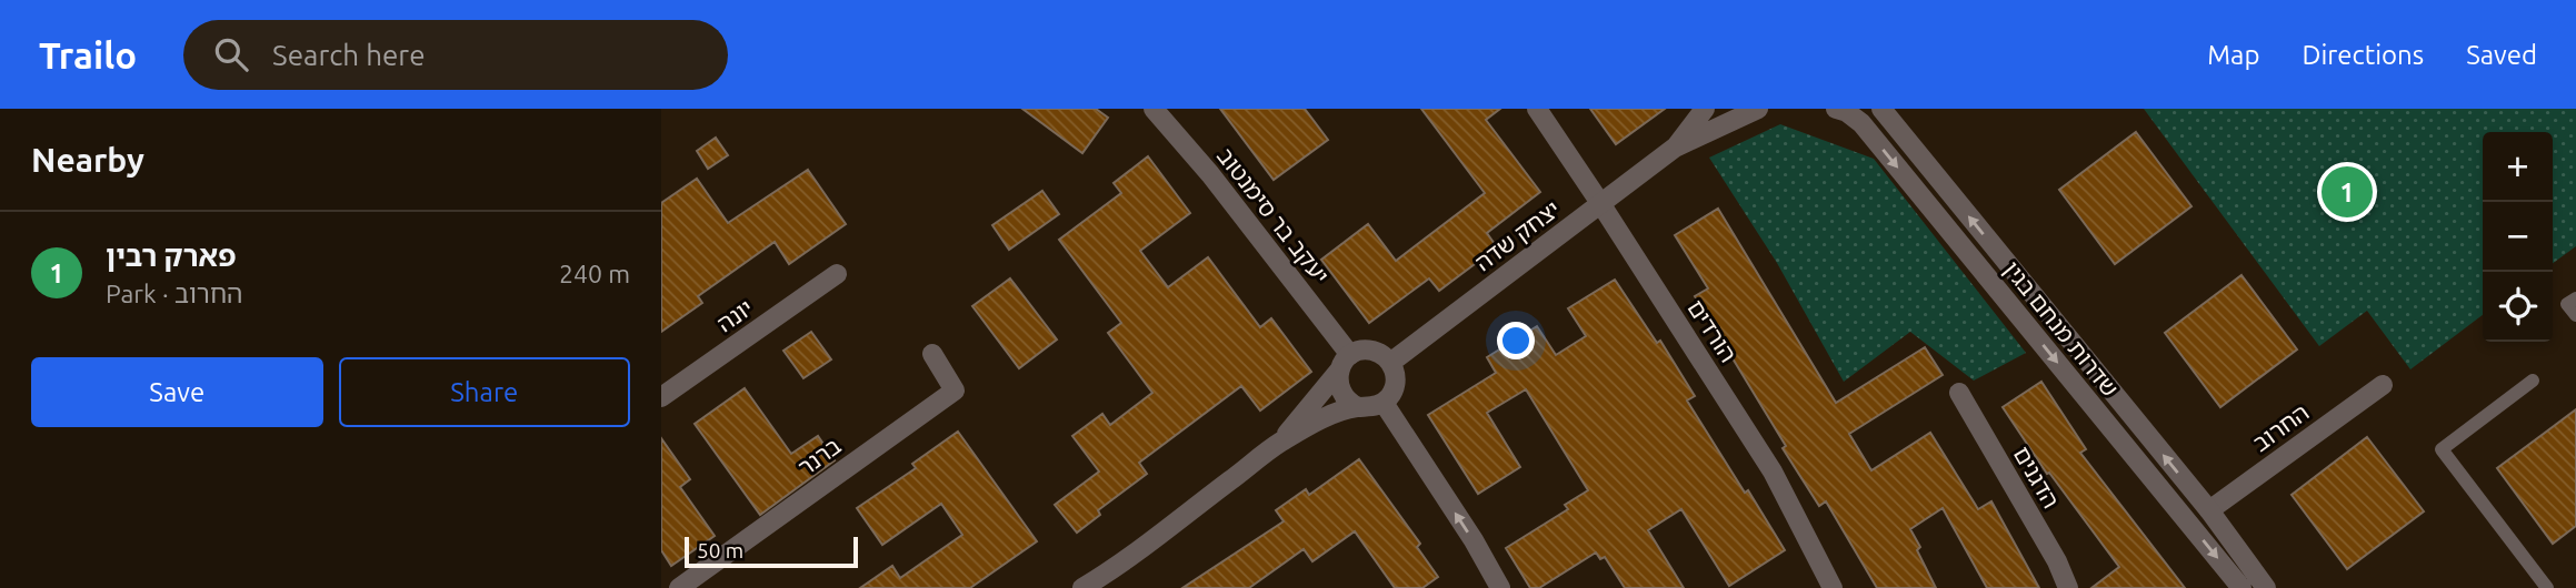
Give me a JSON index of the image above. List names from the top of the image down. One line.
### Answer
{"streets":{"street":["יעקב בר סימנטוב","יצחק שדה","יונה","שדרות מנחם בגין","הורדים","החרוב","ברנר","הדגנים"]},"crossings":[["יעקב בר סימנטוב","יצחק שדה"],["יצחק שדה","הורדים"],["שדרות מנחם בגין","החרוב"]],"scale_bar":"50 m","page":{"header":"Trailo","search":"Search here","nav":["Map","Directions","Saved"],"heading":"Nearby","map_buttons":["+","−"],"pins":"1","list":[{"mark":"1","name":"פארק רבין","note":"Park · החרוב","value":"240 m"}],"buttons":["Save","Share"],"scale":"50 m"}}
